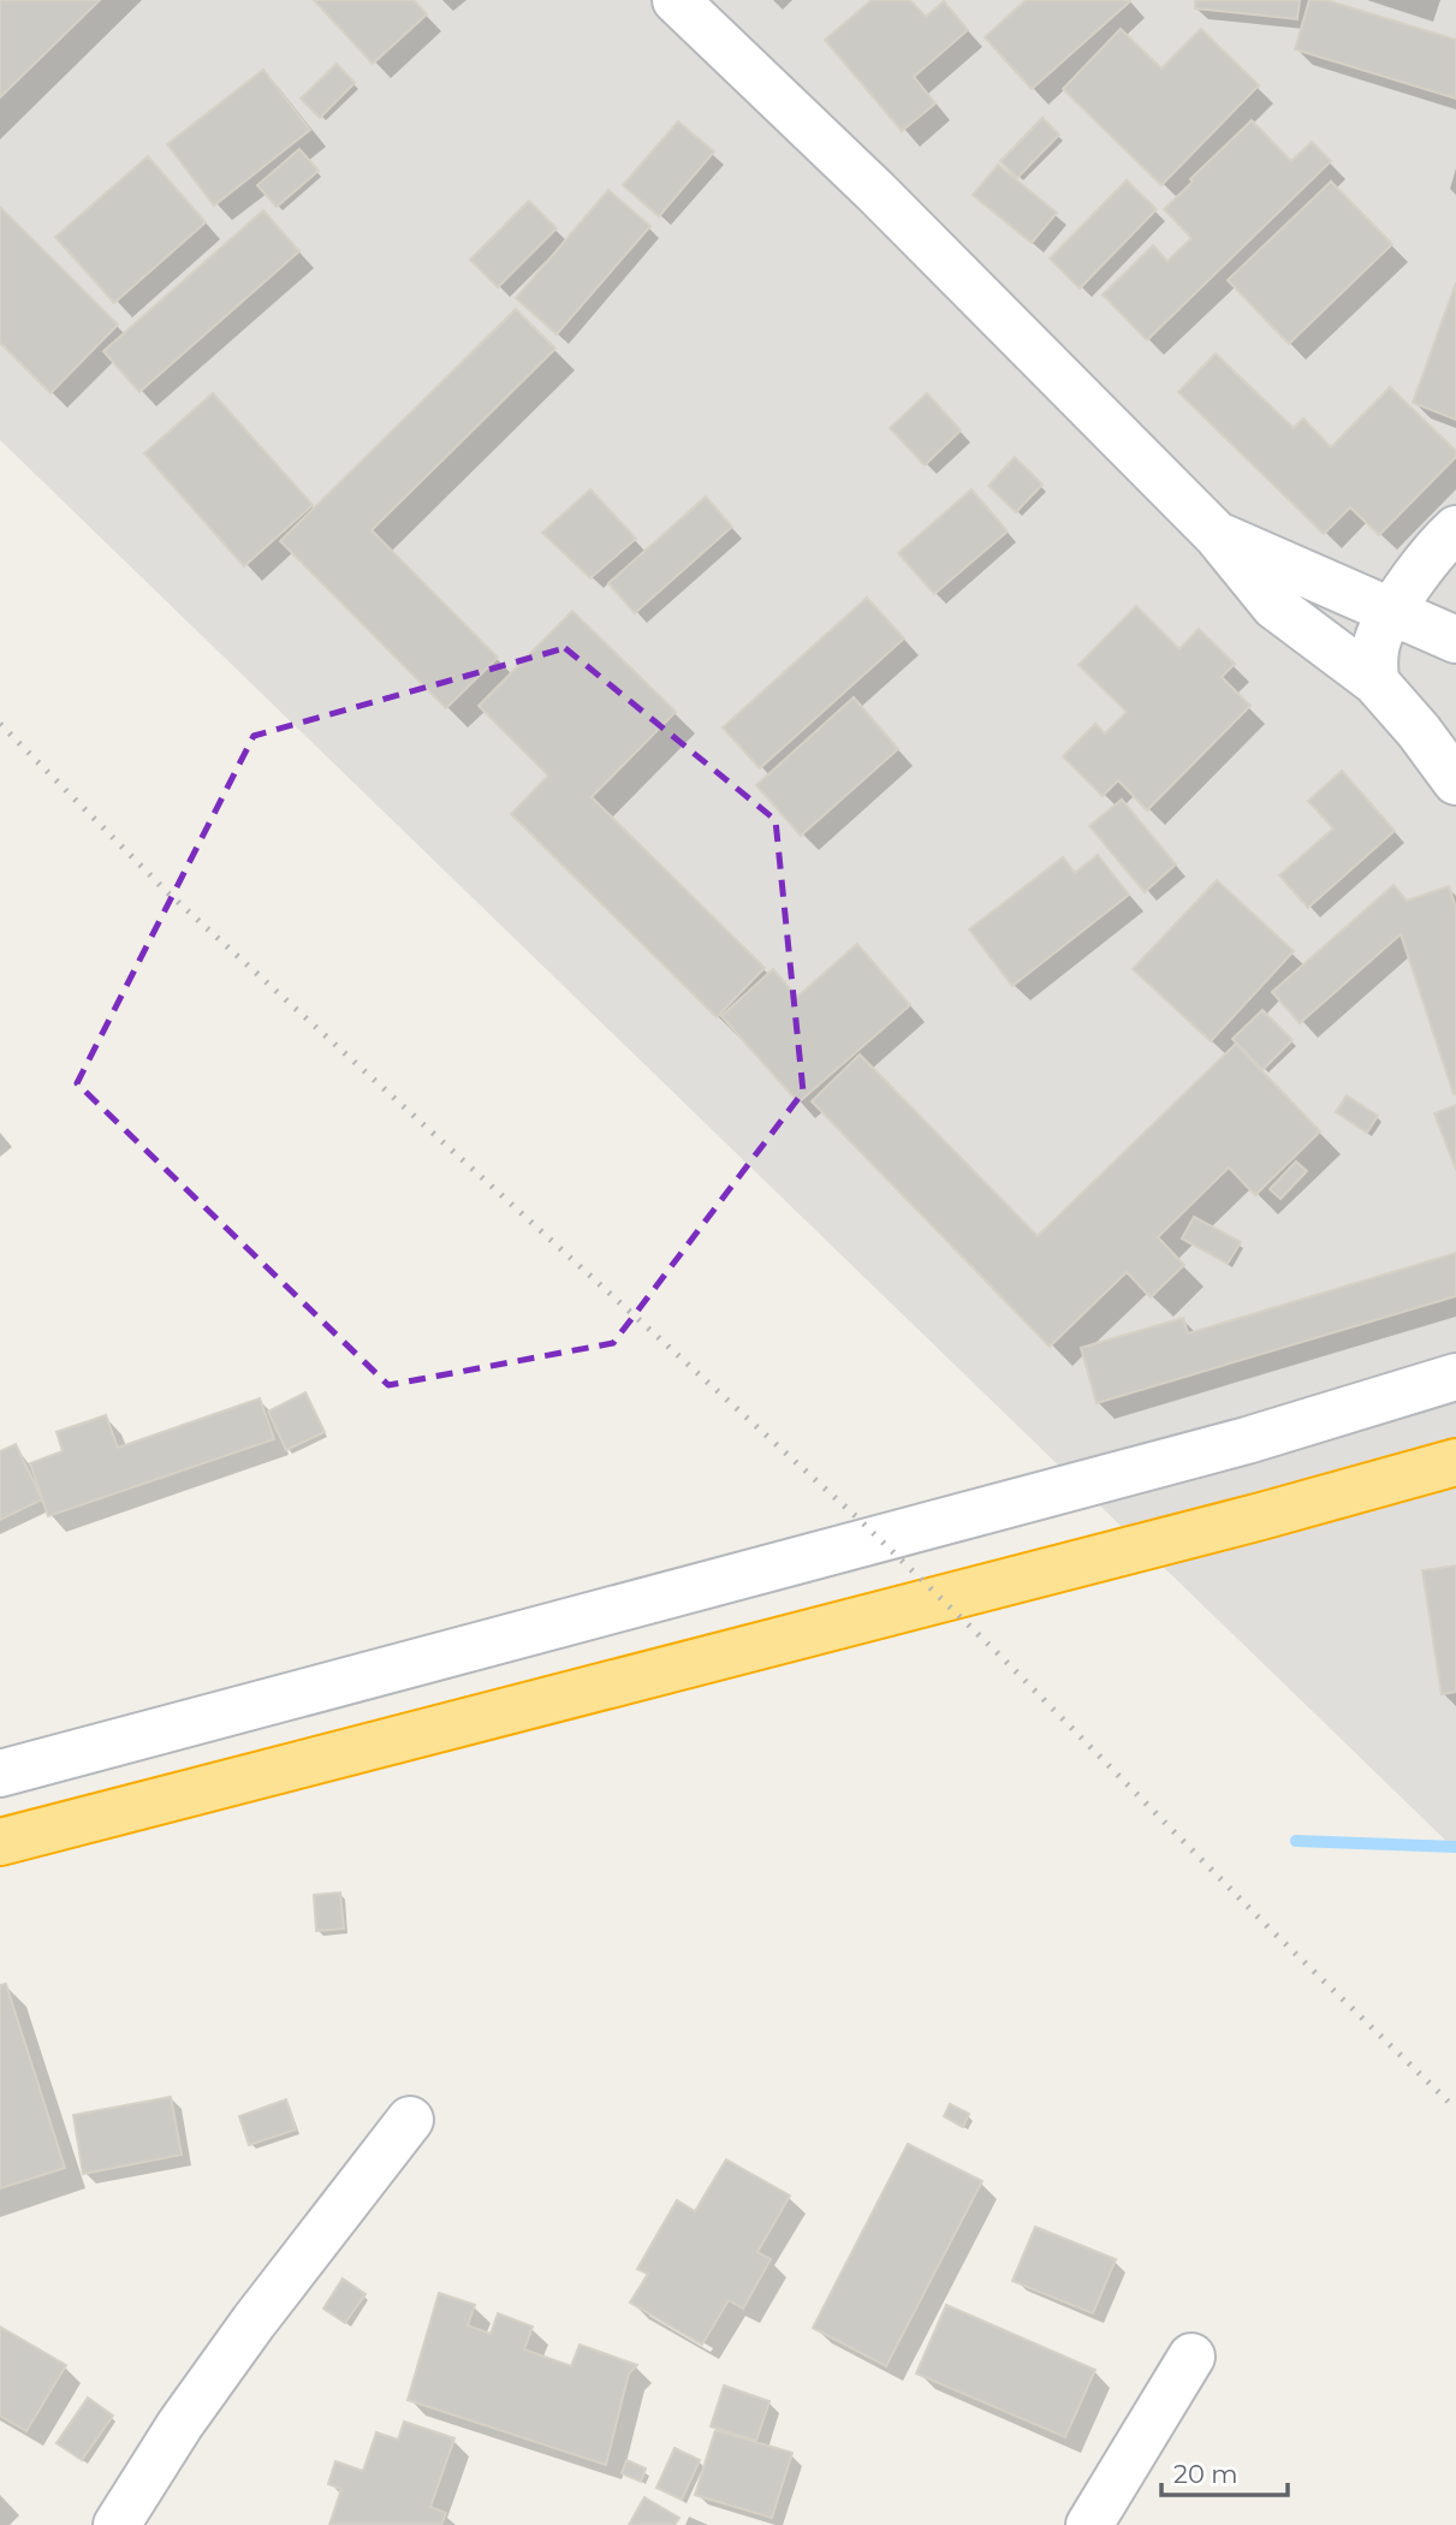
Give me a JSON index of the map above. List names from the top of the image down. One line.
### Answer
{"scale_bar":"20 m"}
